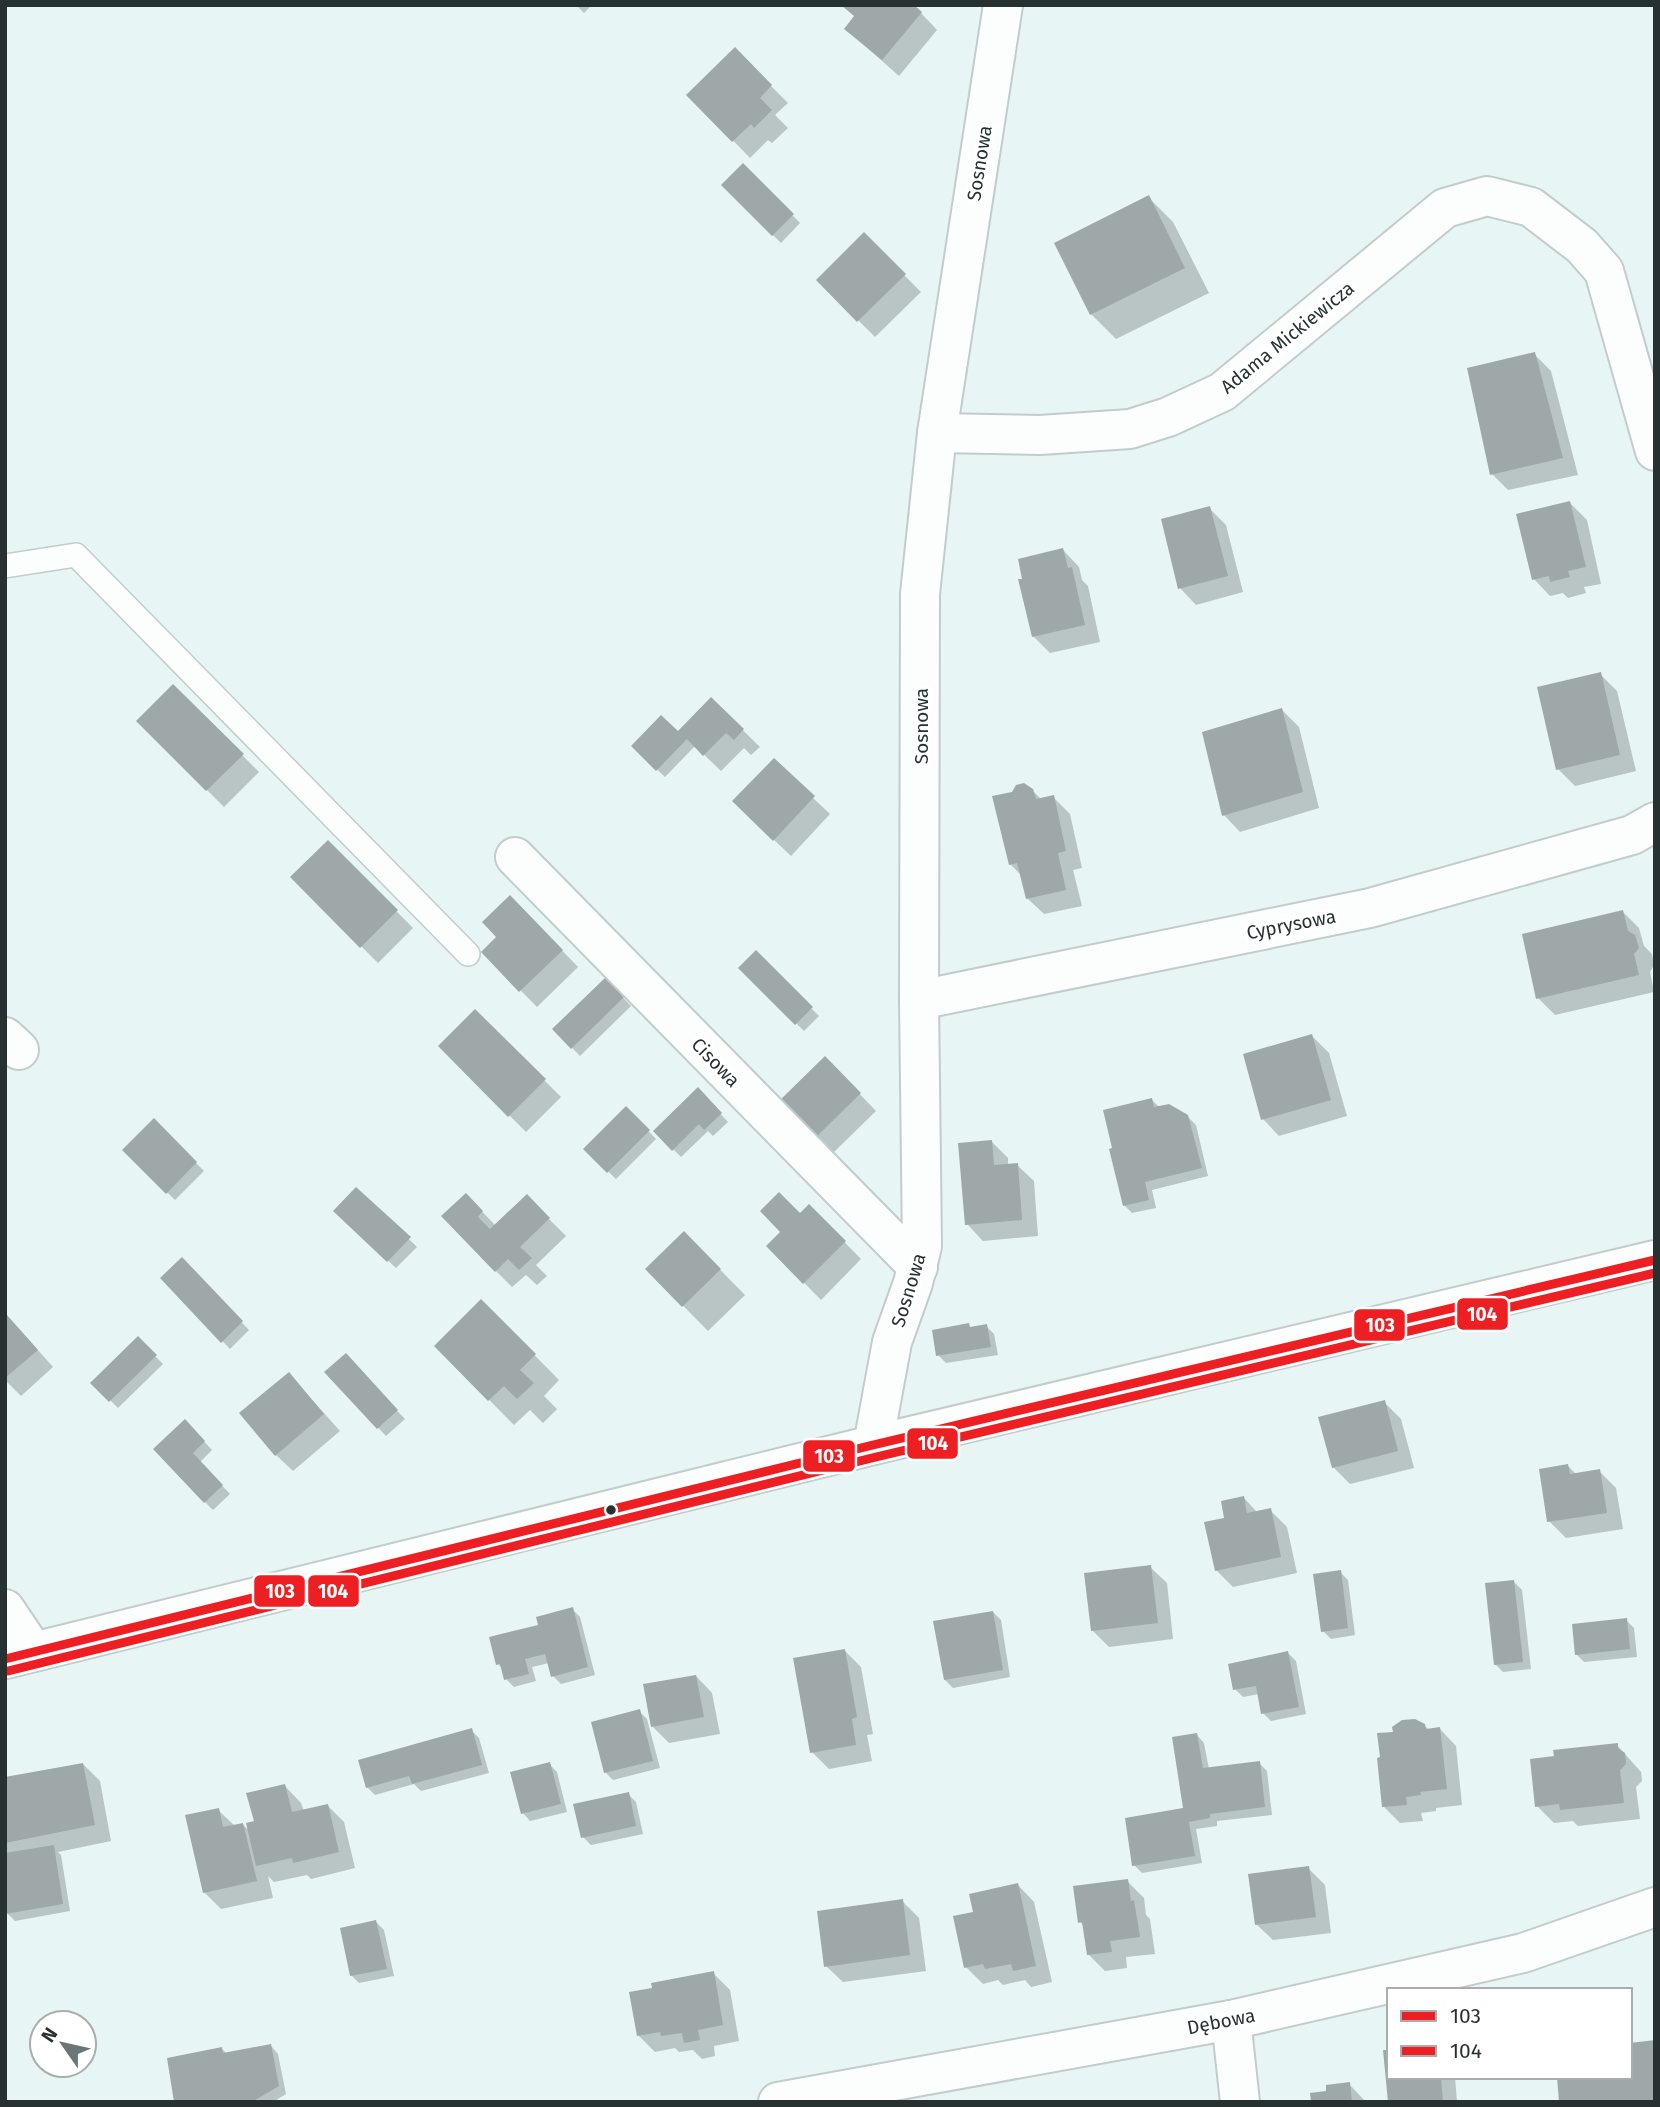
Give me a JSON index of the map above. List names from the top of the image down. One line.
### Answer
{"streets":{"street":["Sosnowa","Adama Mickiewicza","Cyprysowa","Cisowa","Dębowa"]},"crossings":[["Sosnowa","Adama Mickiewicza"],["Sosnowa","Cyprysowa"],["Sosnowa","Cisowa"]],"lines":["transit line 103","transit line 104"],"legend":["103","104"],"north":"top left"}
